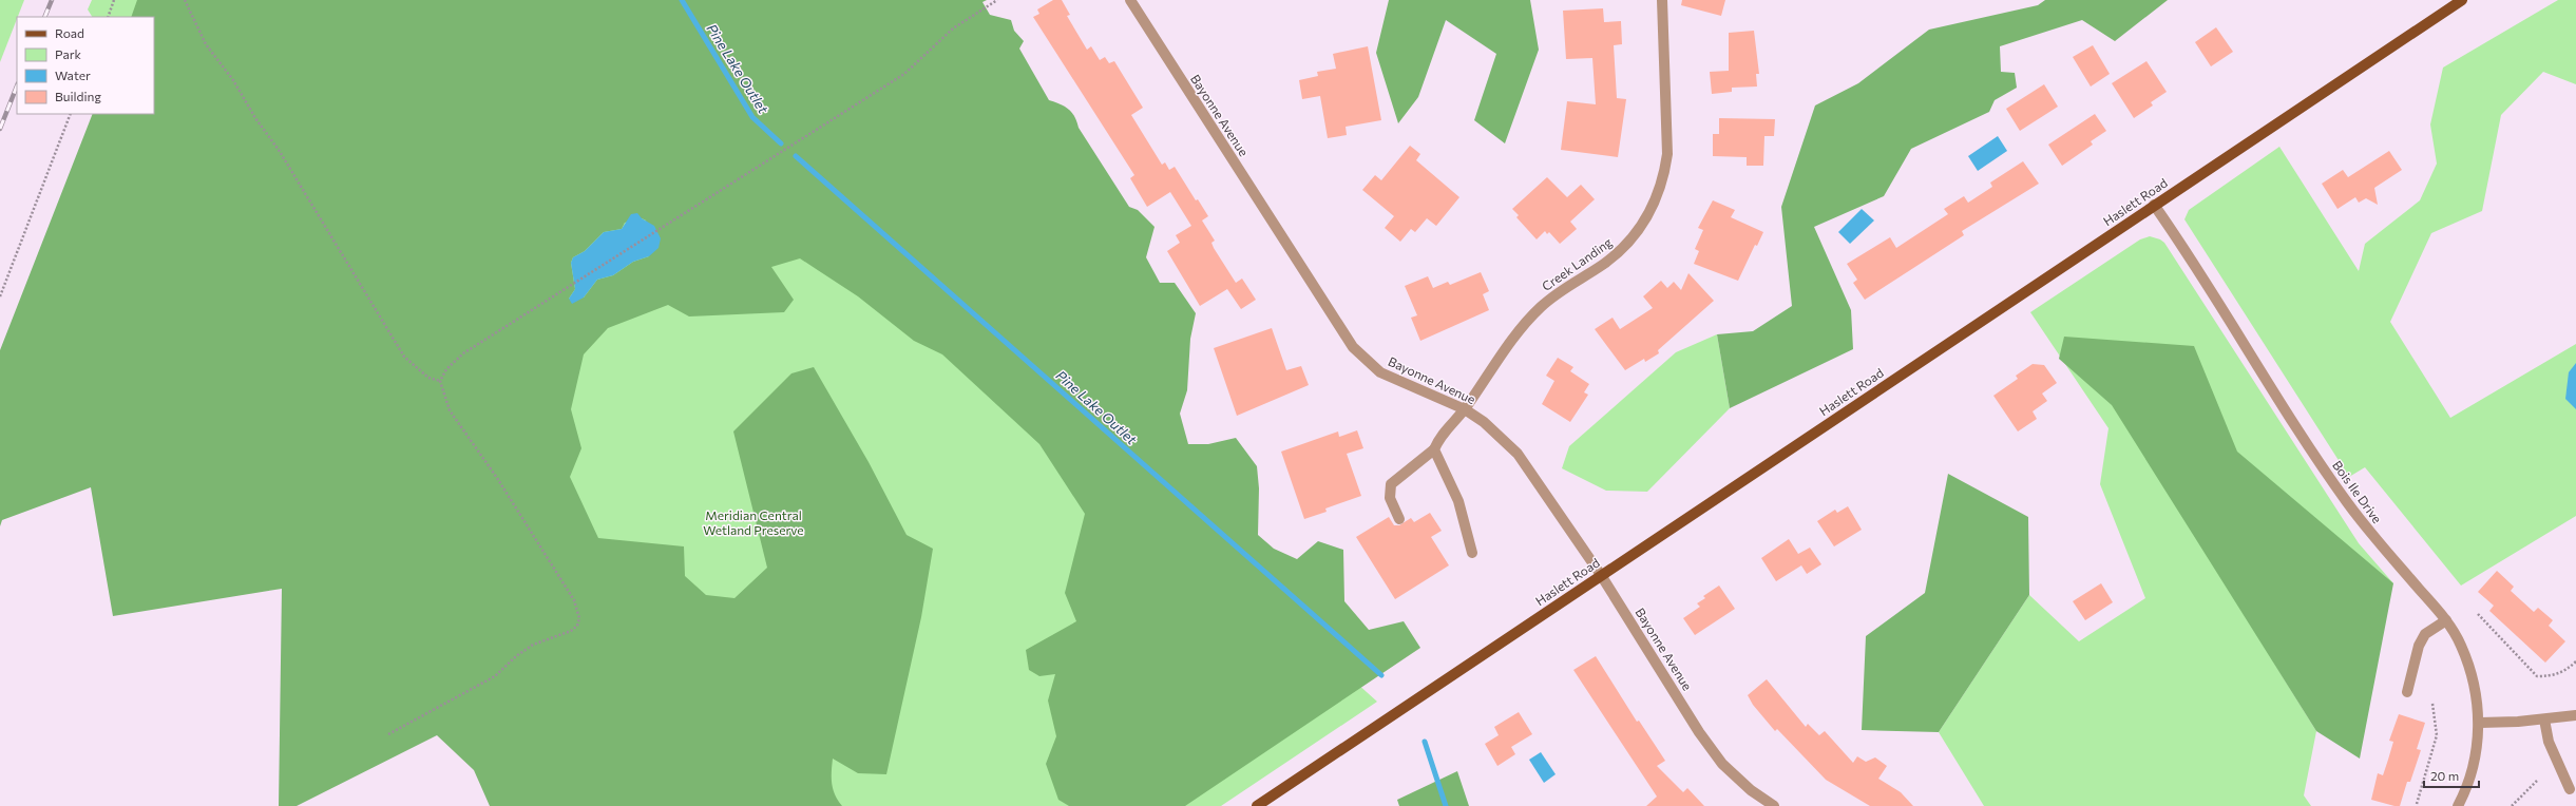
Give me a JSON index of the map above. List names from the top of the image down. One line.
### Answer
{"streets":{"main road":["Haslett Road"],"street":["Bayonne Avenue","Creek Landing","Bois Ile Drive"]},"crossings":[["Bayonne Avenue","Haslett Road"],["Bayonne Avenue","Creek Landing"],["Haslett Road","Bois Ile Drive"]],"water":["Pine Lake Outlet"],"parks":["Meridian Central Wetland Preserve"],"legend":["Road","Park","Water","Building"],"scale_bar":"20 m"}
